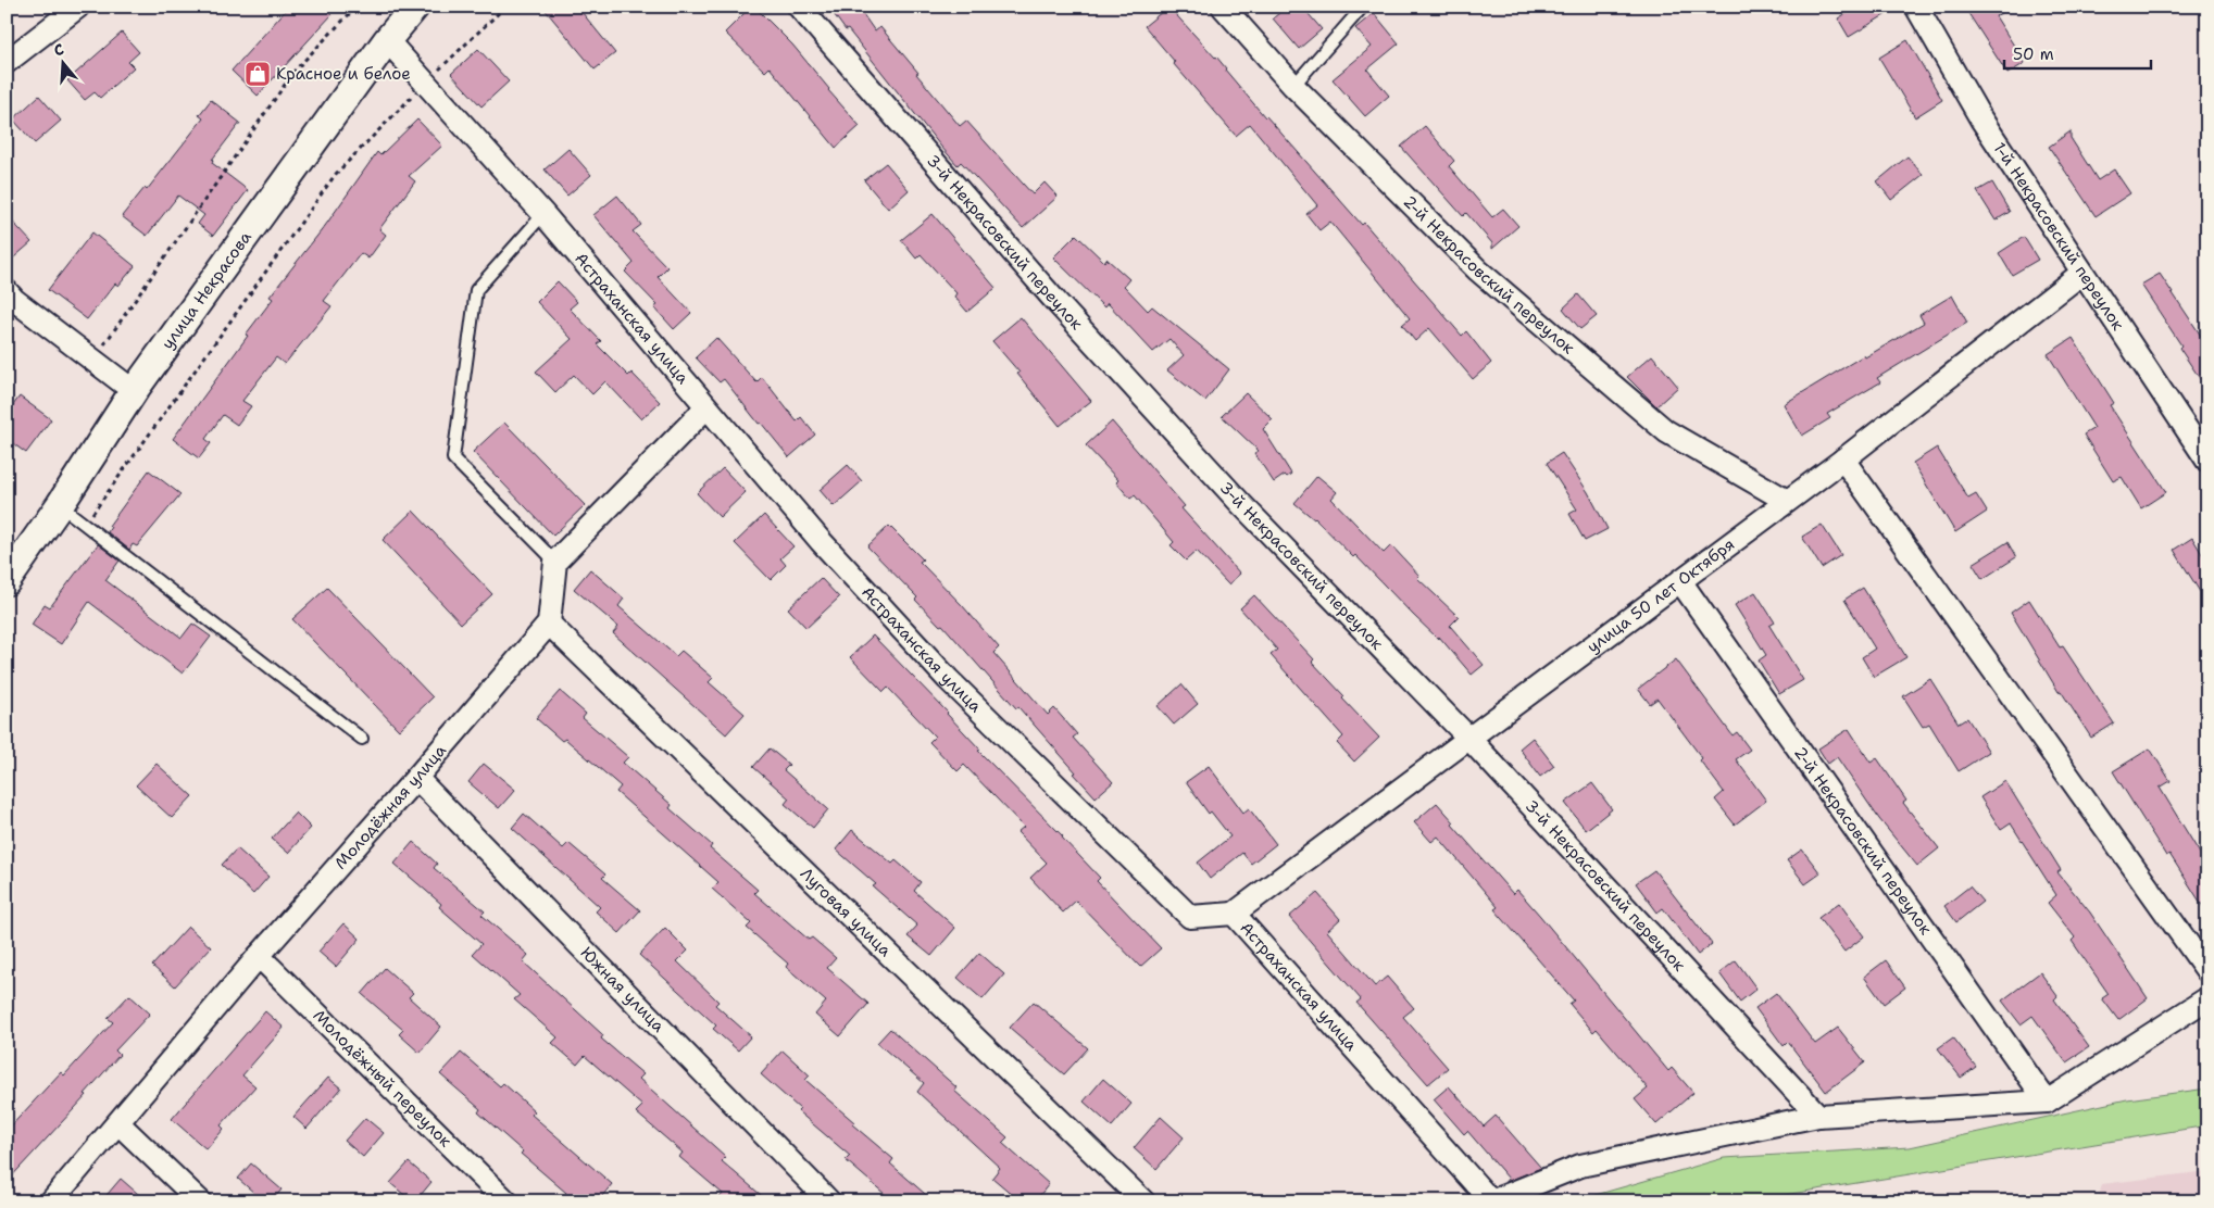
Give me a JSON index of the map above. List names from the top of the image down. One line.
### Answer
{"streets":{"street":["1-й Некрасовский переулок","3-й Некрасовский переулок","2-й Некрасовский переулок","улица Некрасова","Астраханская улица","улица 50 лет Октября","Молодёжная улица","Луговая улица","Южная улица","Молодёжный переулок"]},"crossings":[["1-й Некрасовский переулок","улица 50 лет Октября"],["3-й Некрасовский переулок","улица 50 лет Октября"],["2-й Некрасовский переулок","улица 50 лет Октября"],["улица Некрасова","Астраханская улица"],["Астраханская улица","улица 50 лет Октября"],["Молодёжная улица","Луговая улица"],["Молодёжная улица","Южная улица"],["Молодёжная улица","Молодёжный переулок"]],"places":{"shop":["Красное и белое"]},"scale_bar":"50 m","north":"top"}
